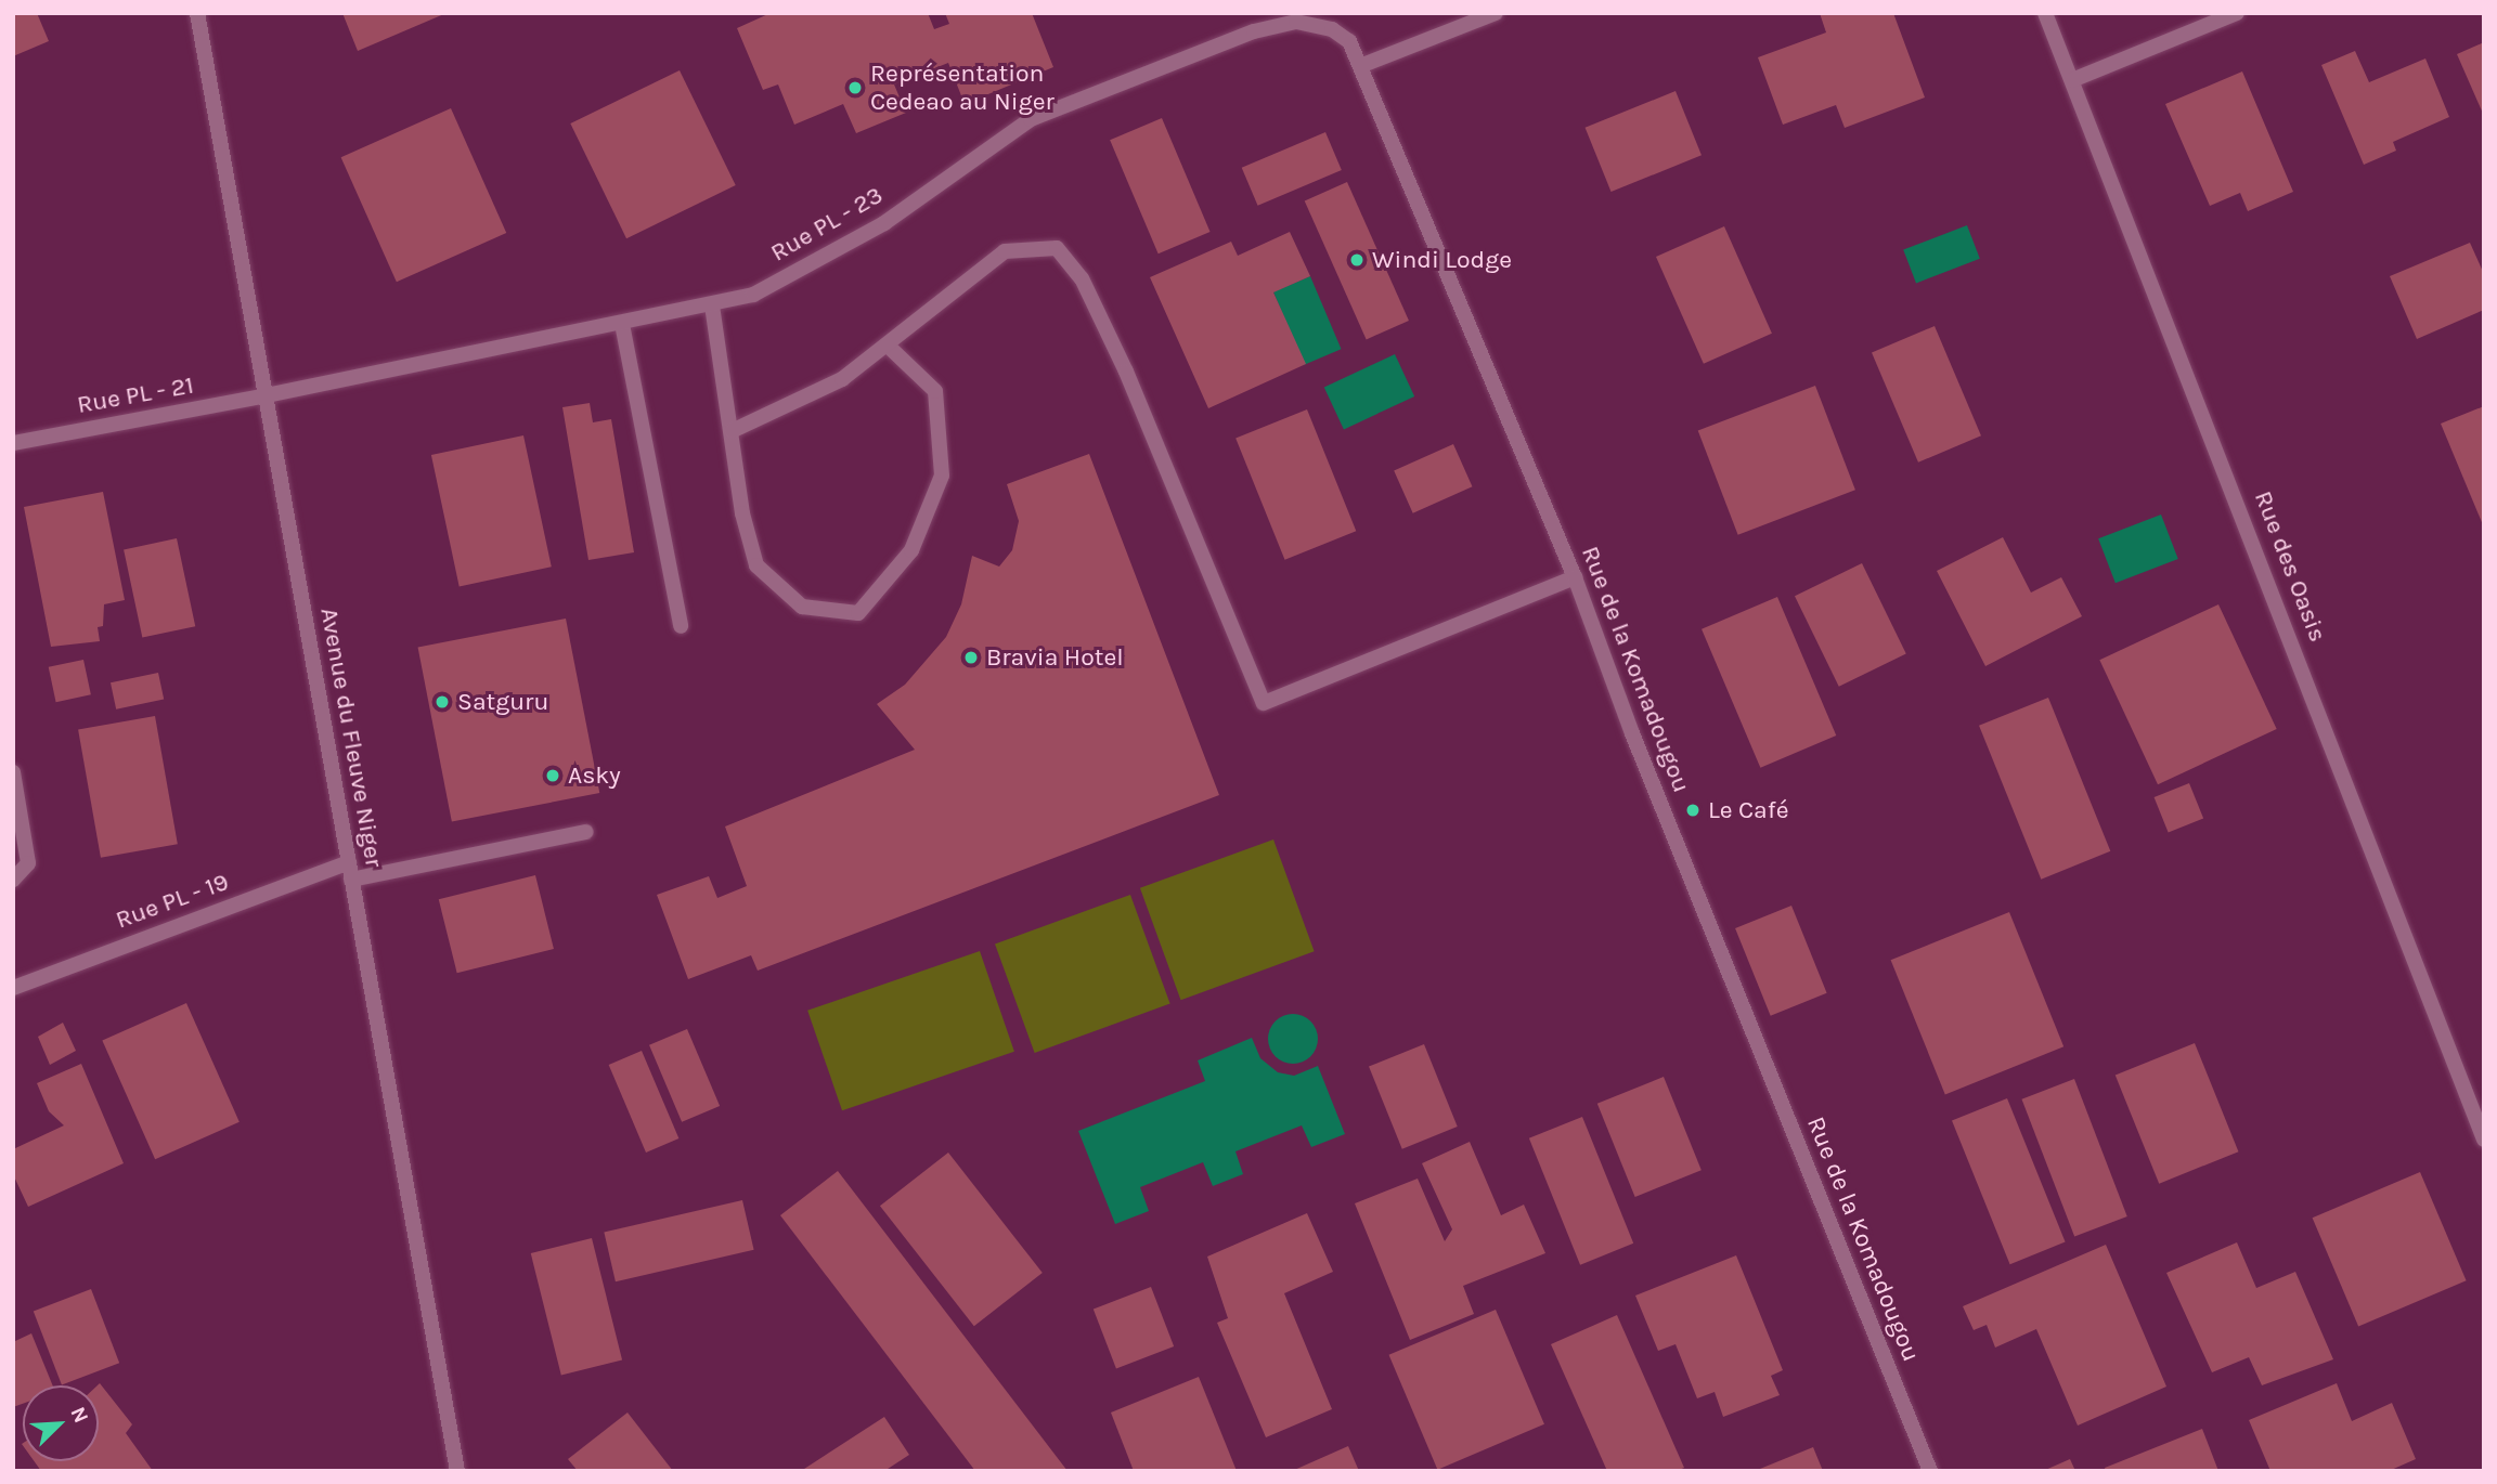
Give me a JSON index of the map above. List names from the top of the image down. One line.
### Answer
{"streets":{"street":["Rue PL - 23","Rue PL - 21","Rue des Oasis","Rue de la Komadougou","Avenue du Fleuve Niger","Rue PL - 19"]},"crossings":[["Rue PL - 23","Rue PL - 21"],["Rue PL - 23","Rue de la Komadougou"],["Rue PL - 23","Avenue du Fleuve Niger"],["Rue PL - 21","Avenue du Fleuve Niger"],["Avenue du Fleuve Niger","Rue PL - 19"]],"places":["Représentation Cedeao au Niger","Windi Lodge","Bravia Hotel","Satguru","Asky","Le Café"],"north":"top right"}
